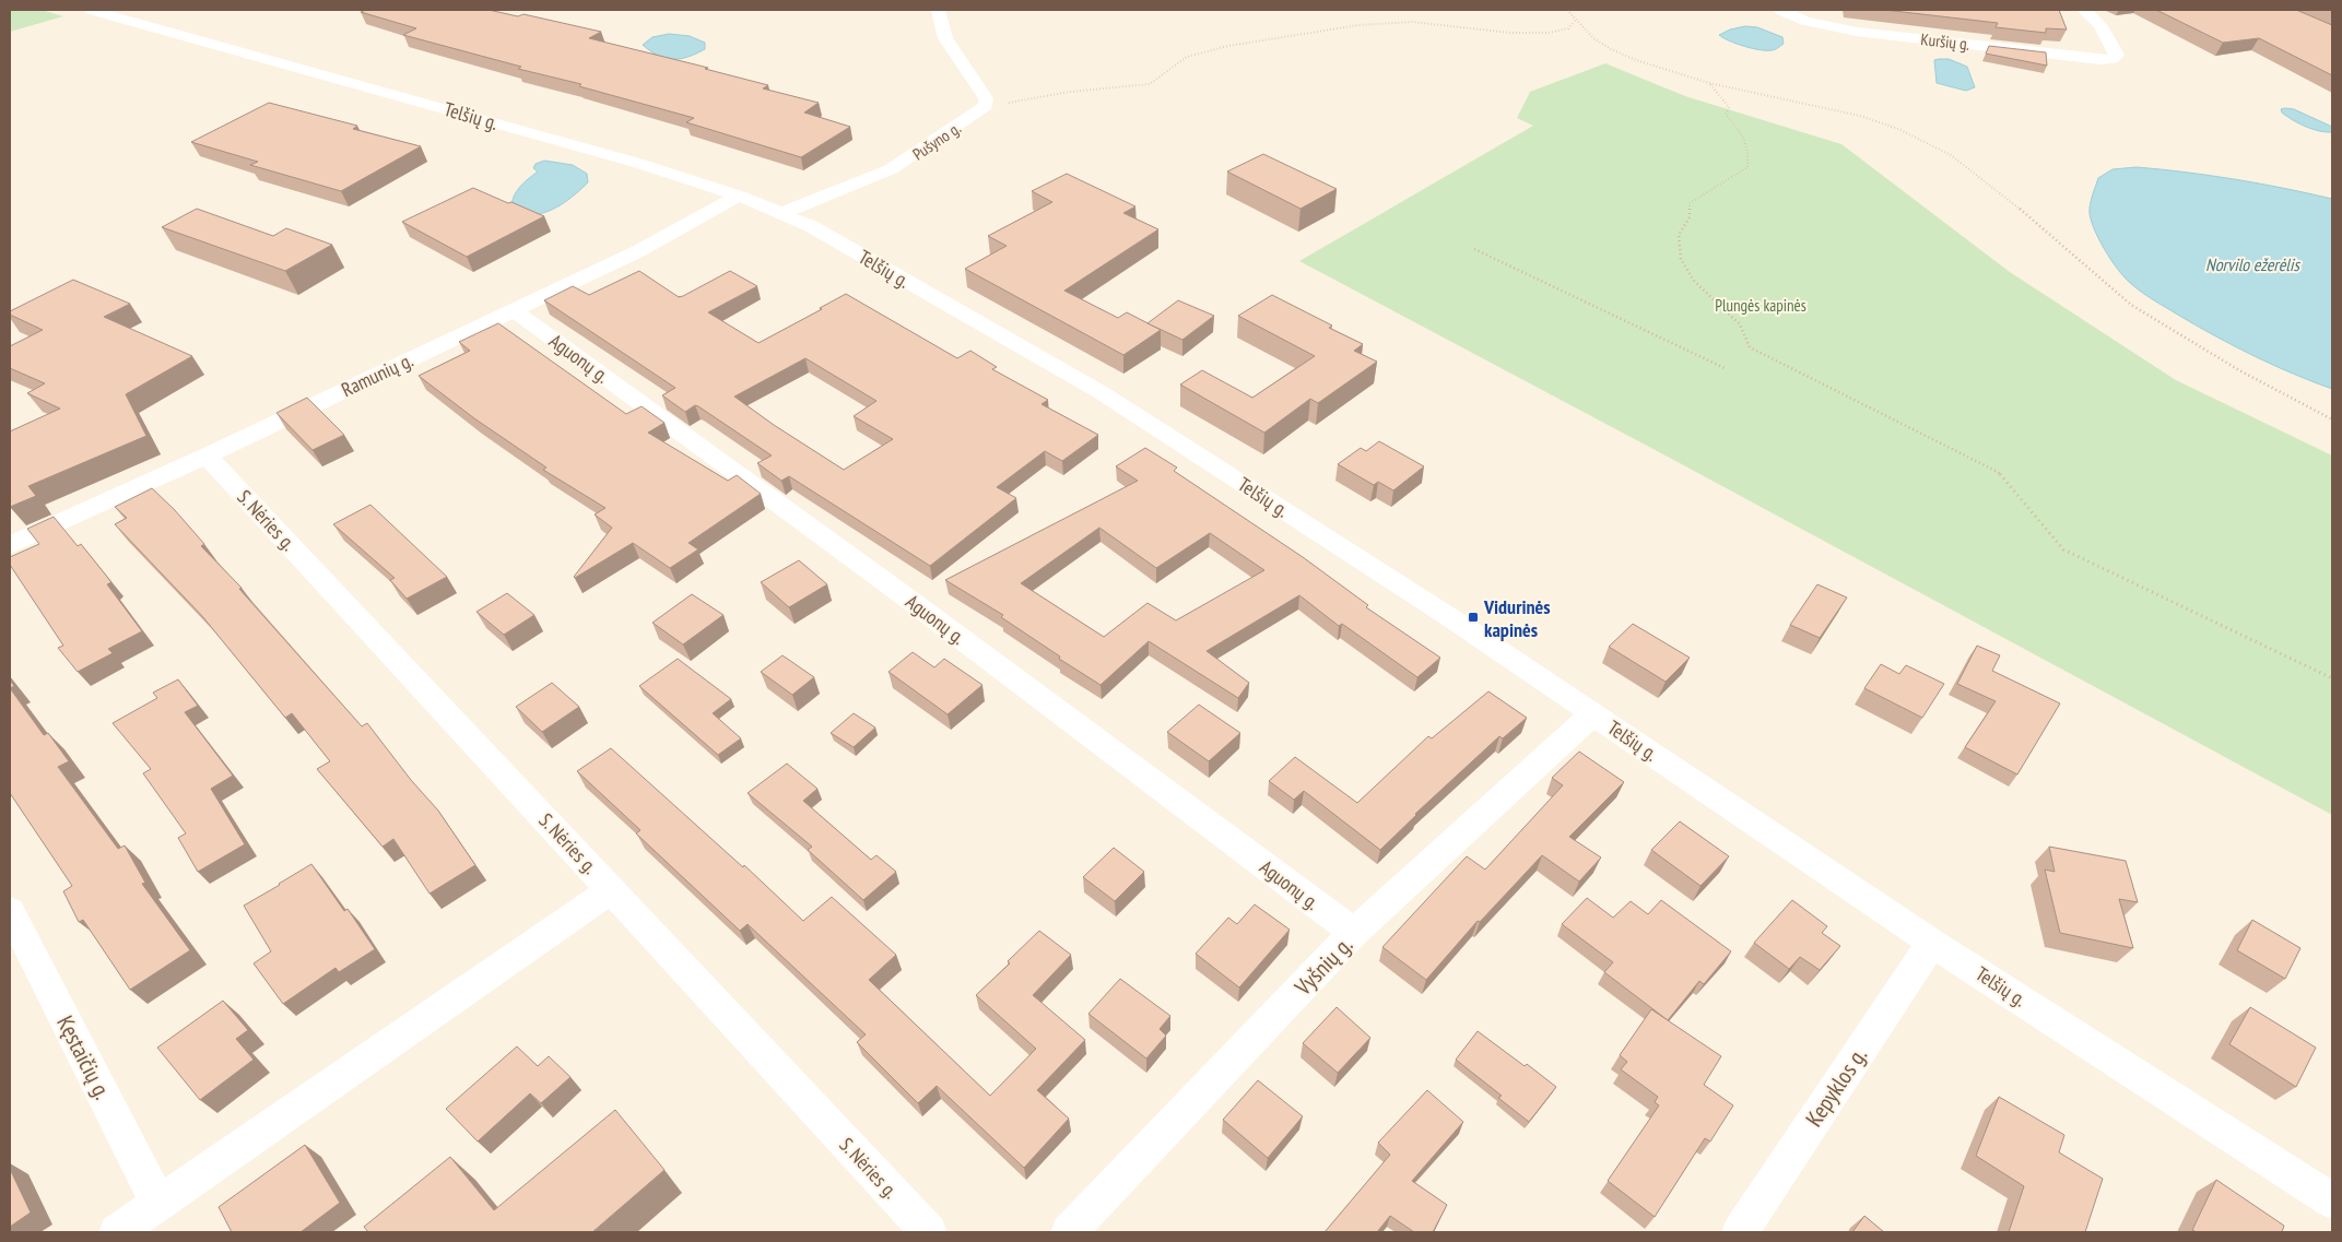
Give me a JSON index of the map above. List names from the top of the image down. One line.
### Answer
{"streets":{"street":["Kuršių g.","Telšių g.","Pušyno g.","Aguonų g.","Ramunių g.","S. Nėries g.","Vyšnių g.","Kęstaičių g.","Kepyklos g."]},"crossings":[["Telšių g.","Pušyno g."],["Telšių g.","Ramunių g."],["Telšių g.","Vyšnių g."],["Telšių g.","Kepyklos g."],["Aguonų g.","Ramunių g."],["Aguonų g.","Vyšnių g."],["Ramunių g.","S. Nėries g."]],"water":["Norvilo ežerėlis"],"parks":["Plungės kapinės"],"places":{"transit":["Vidurinės kapinės"]}}
